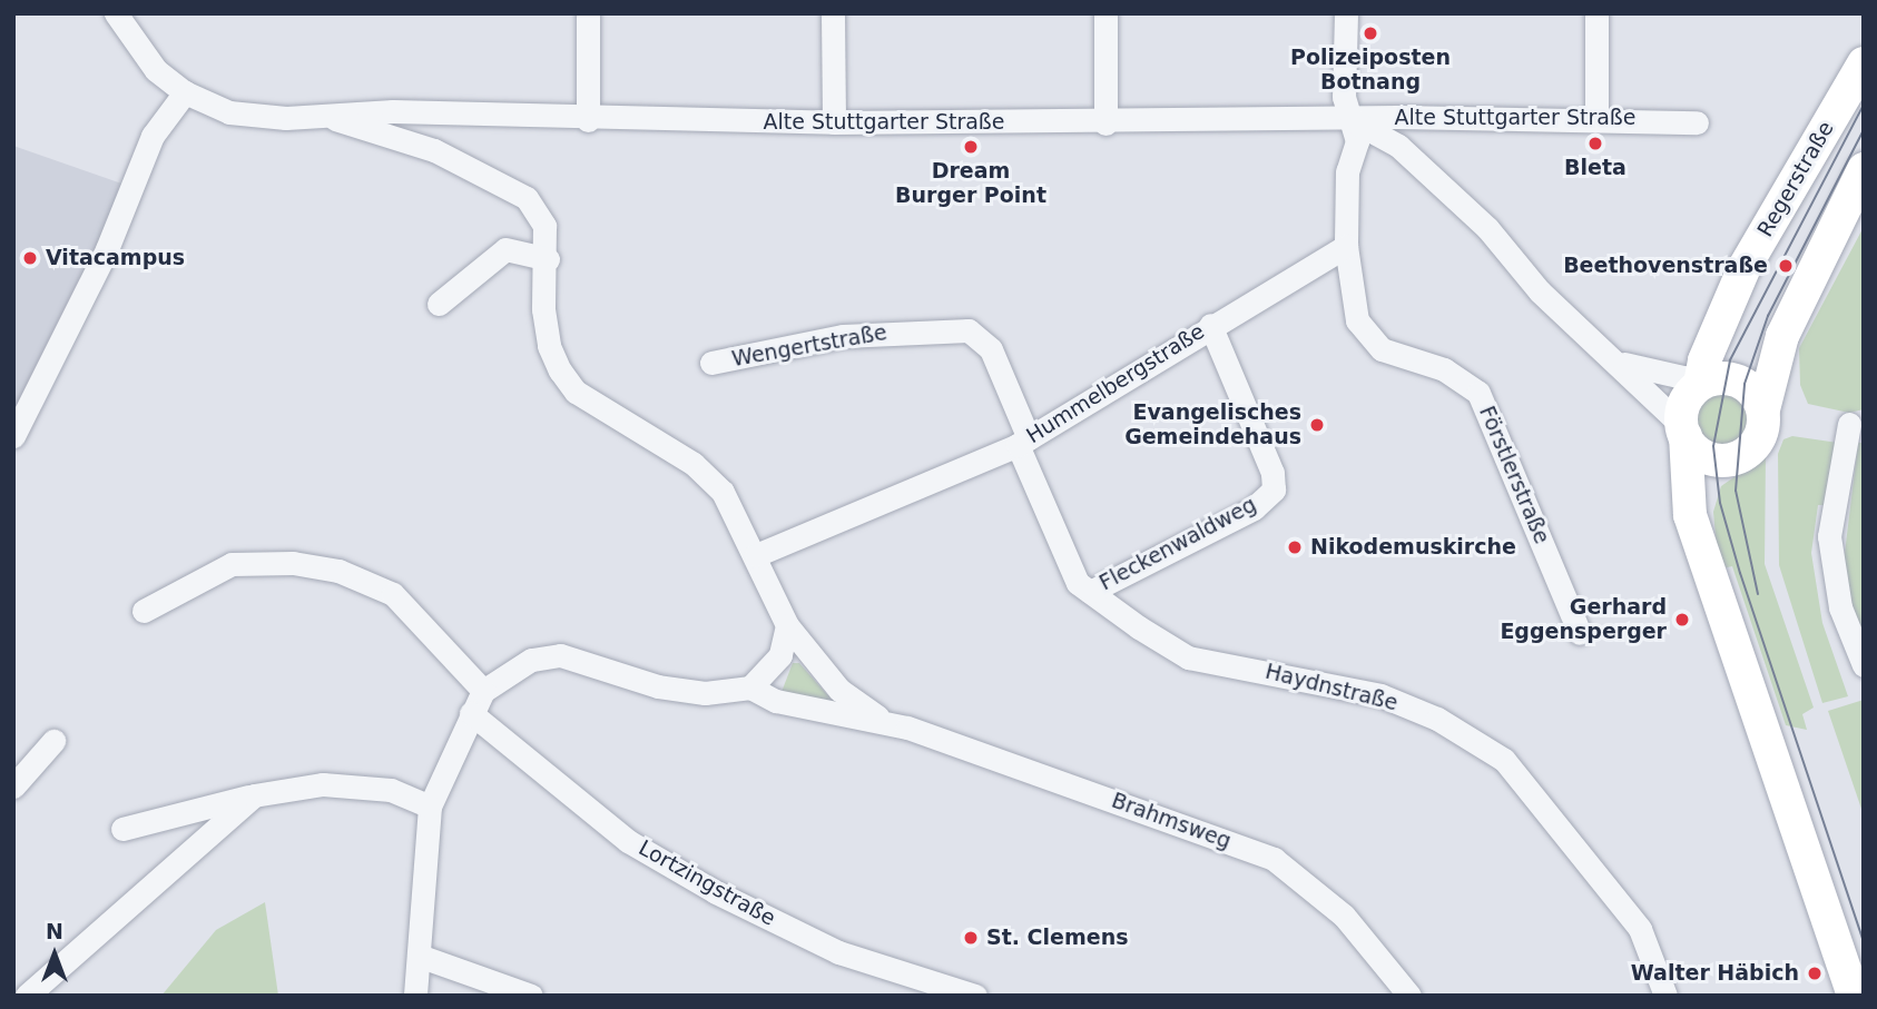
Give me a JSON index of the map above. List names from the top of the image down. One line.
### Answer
{"streets":{"main road":["Regerstraße"],"street":["Alte Stuttgarter Straße","Wengertstraße","Hummelbergstraße","Förstlerstraße","Fleckenwaldweg","Haydnstraße","Brahmsweg","Lortzingstraße"]},"crossings":[["Alte Stuttgarter Straße","Brahmsweg"],["Wengertstraße","Hummelbergstraße"],["Wengertstraße","Haydnstraße"],["Hummelbergstraße","Förstlerstraße"],["Hummelbergstraße","Fleckenwaldweg"],["Hummelbergstraße","Haydnstraße"],["Hummelbergstraße","Brahmsweg"],["Fleckenwaldweg","Haydnstraße"]],"places":["Polizeiposten Botnang","Bleta","Dream Burger Point","Vitacampus","Beethovenstraße","Evangelisches Gemeindehaus","Nikodemuskirche","Gerhard Eggensperger","St. Clemens","Walter Häbich"],"north":"top"}
